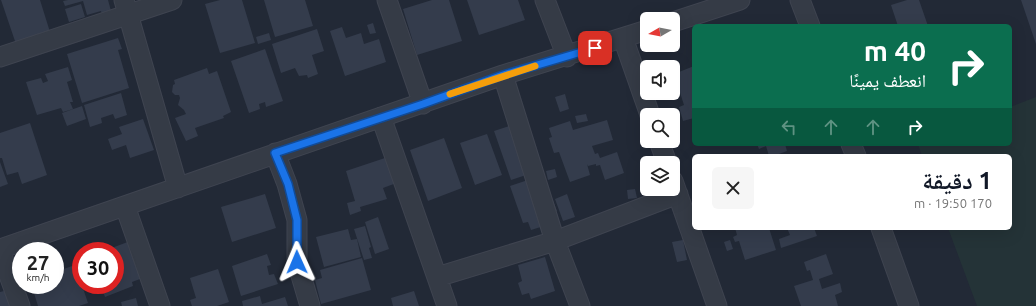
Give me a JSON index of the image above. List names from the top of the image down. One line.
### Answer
{"north":"left","page":{"turn":["40 m","انعطف يمينًا"],"heading":["1 دقيقة","170 m · 19:50"],"speed":"27 km/h","limit":"30"}}
